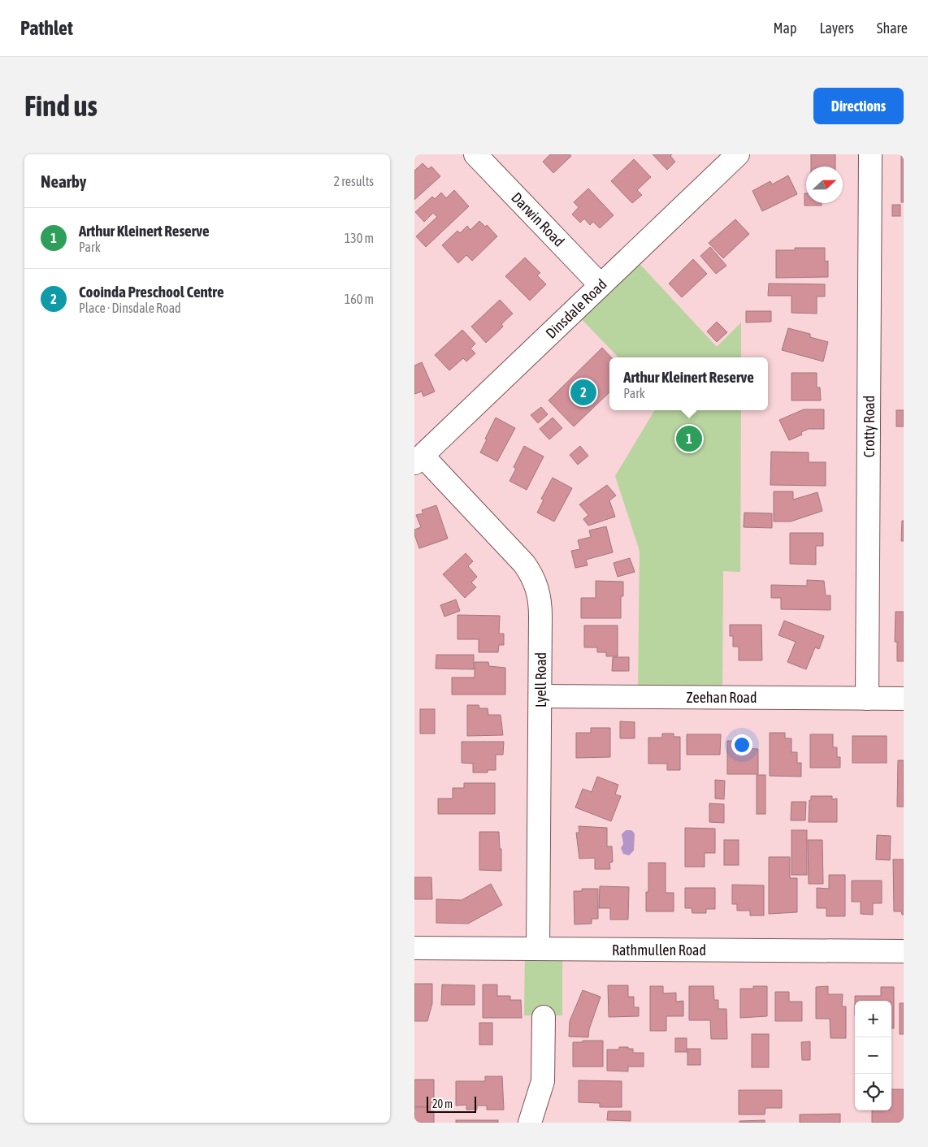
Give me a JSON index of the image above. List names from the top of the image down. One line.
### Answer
{"streets":{"street":["Darwin Road","Dinsdale Road","Crotty Road","Lyell Road","Zeehan Road","Rathmullen Road"]},"crossings":[["Darwin Road","Dinsdale Road"],["Dinsdale Road","Lyell Road"],["Crotty Road","Zeehan Road"],["Lyell Road","Zeehan Road"],["Lyell Road","Rathmullen Road"]],"scale_bar":"20 m","north":"right","page":{"header":"Pathlet","nav":["Map","Layers","Share"],"buttons":"Directions","title":"Find us","heading":["Nearby","2 results"],"list":[{"mark":"1","name":"Arthur Kleinert Reserve","note":"Park","value":"130 m"},{"mark":"2","name":"Cooinda Preschool Centre","note":"Place · Dinsdale Road","value":"160 m"}],"popup":["Arthur Kleinert Reserve","Park"],"pins":["2","1"],"map_buttons":["+","−"],"scale":"20 m"}}
